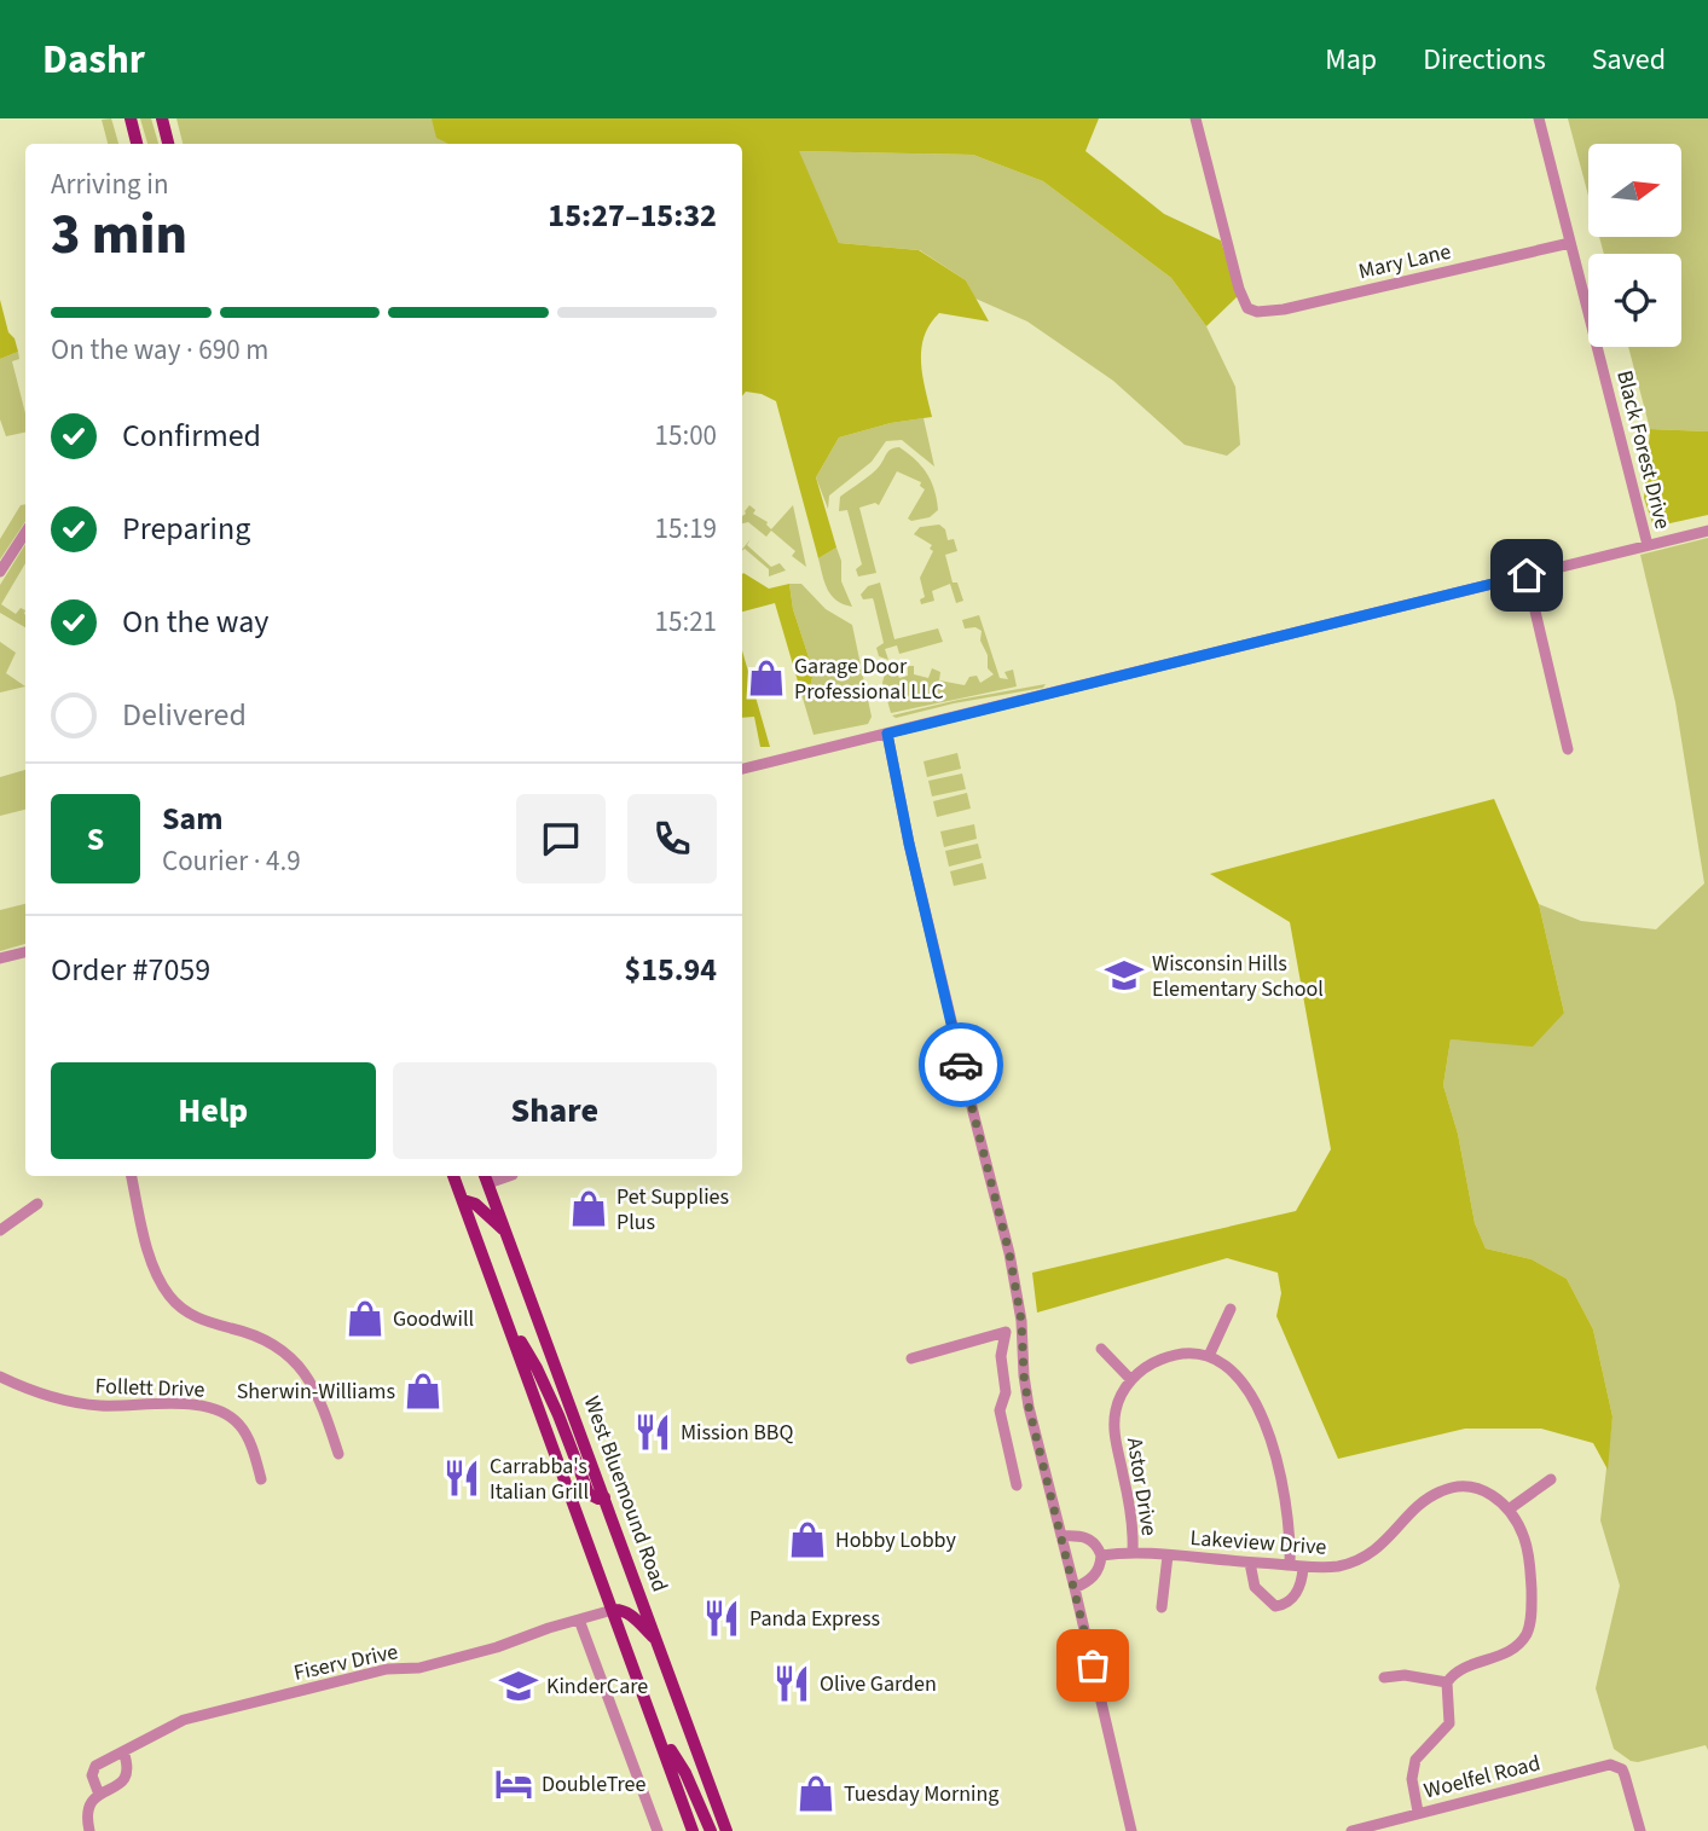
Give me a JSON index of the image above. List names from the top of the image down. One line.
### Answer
{"streets":{"main road":["West Bluemound Road"],"street":["Mary Lane","Black Forest Drive","Follett Drive","Astor Drive","Lakeview Drive","Fiserv Drive","Woelfel Road"]},"crossings":[["Mary Lane","Black Forest Drive"],["Astor Drive","Lakeview Drive"]],"places":{"shop":["Garage Door Professional LLC","Pet Supplies Plus","Goodwill","Sherwin-Williams","Hobby Lobby","Tuesday Morning"],"school or university":["Wisconsin Hills Elementary School","KinderCare"],"restaurant":["Mission BBQ","Carrabba's Italian Grill","Panda Express","Olive Garden"],"hotel":["DoubleTree"]},"north":"right","page":{"header":"Dashr","nav":["Map","Directions","Saved"],"heading":["3 min","Arriving in","15:27–15:32"],"panel":["Sam","Courier · 4.9","Order #7059","$15.94"],"bar":"On the way · 690 m","list":[["Confirmed","15:00"],["Preparing","15:19"],["On the way","15:21"],"Delivered"],"round":"S","buttons":["Help","Share"]}}
